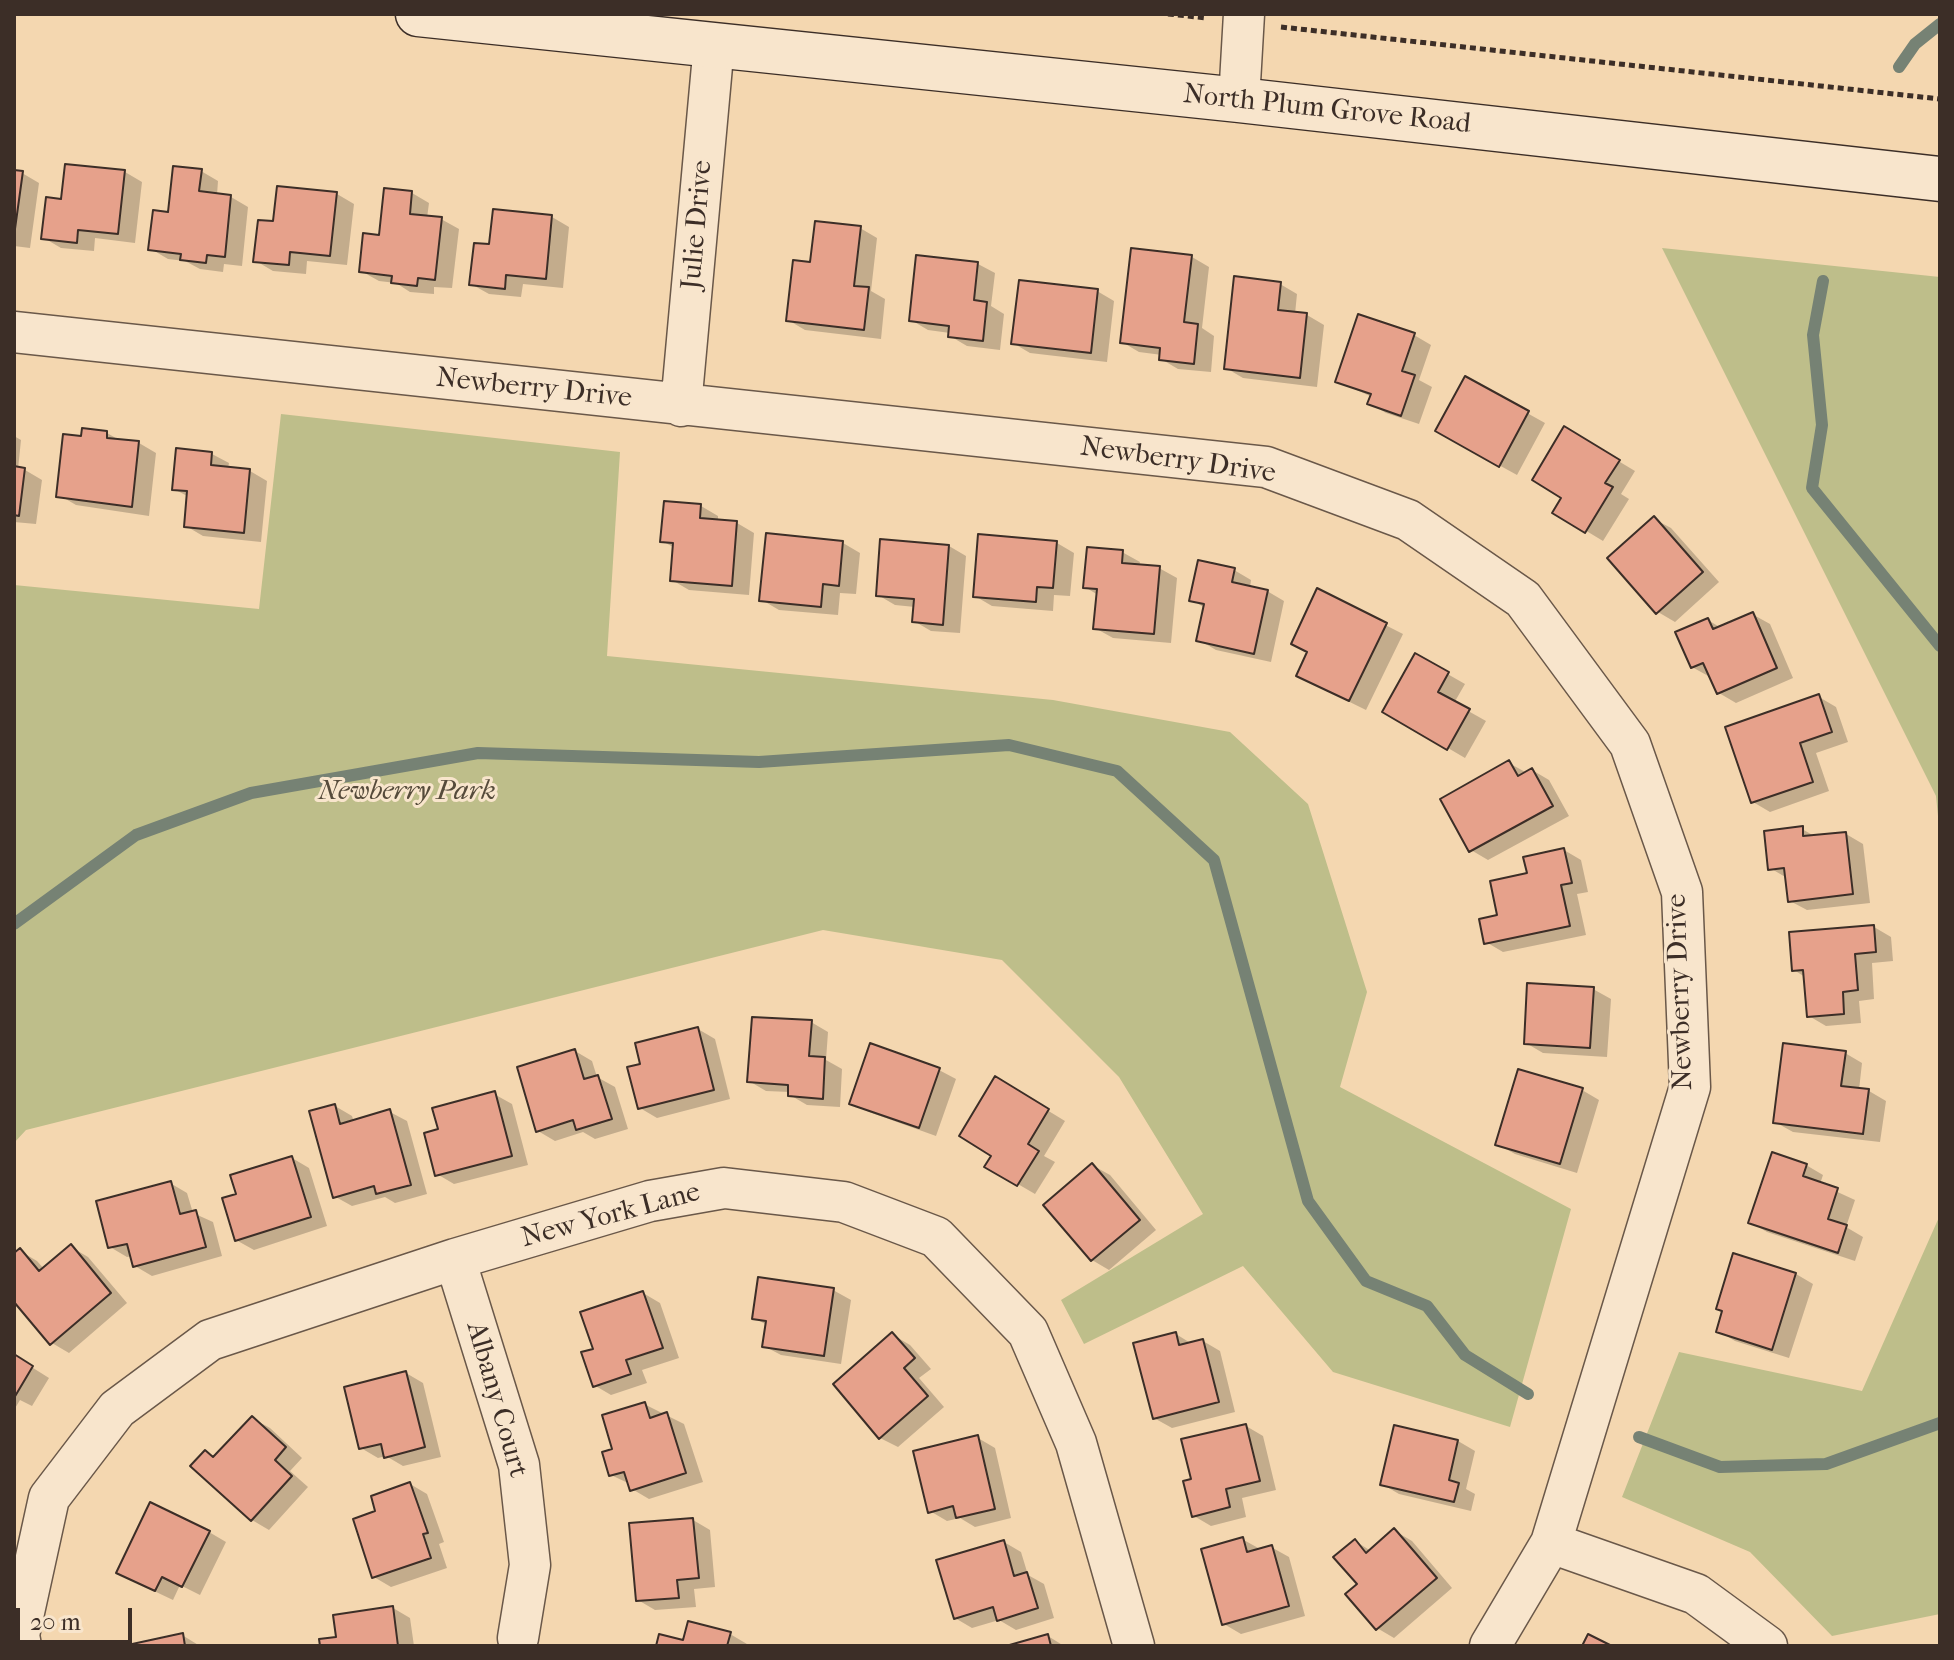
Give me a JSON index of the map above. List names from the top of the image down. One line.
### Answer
{"streets":{"street":["North Plum Grove Road","Julie Drive","Newberry Drive","New York Lane","Albany Court"]},"crossings":[["North Plum Grove Road","Julie Drive"],["Julie Drive","Newberry Drive"],["New York Lane","Albany Court"]],"parks":["Newberry Park"],"scale_bar":"20 m"}
